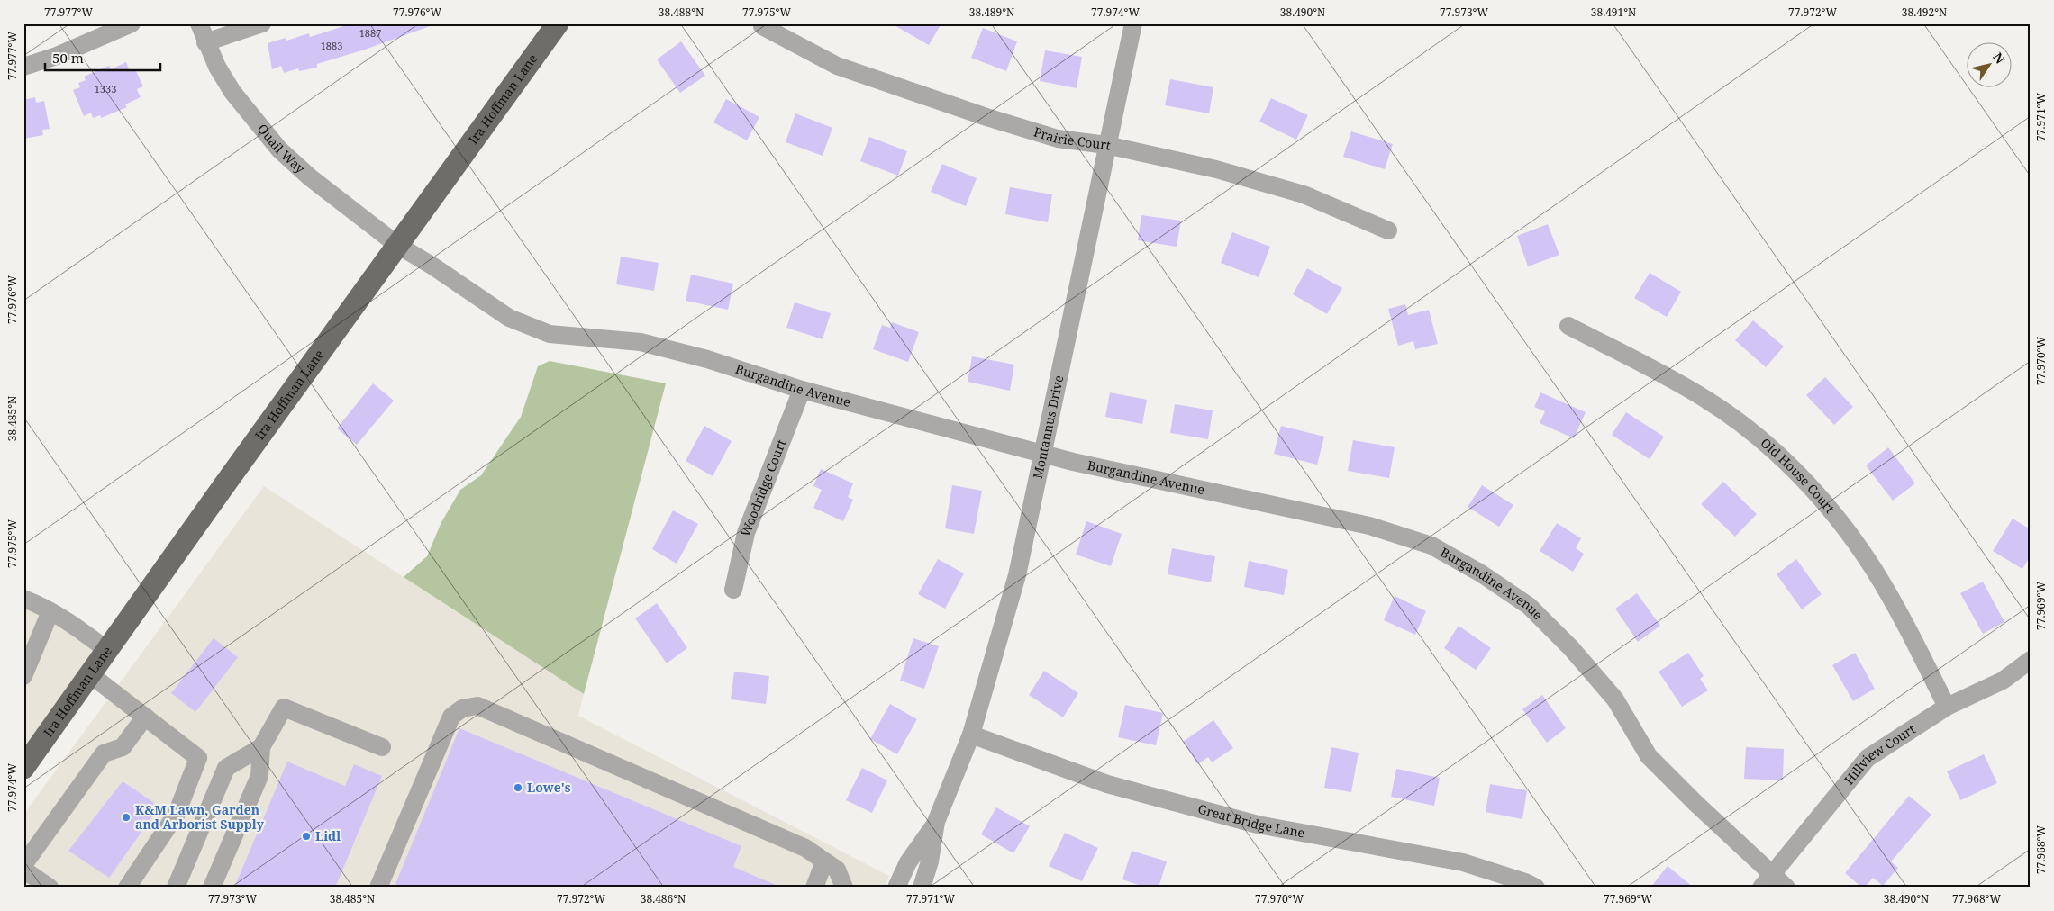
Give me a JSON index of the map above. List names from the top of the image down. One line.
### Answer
{"streets":{"main road":["Ira Hoffman Lane"],"street":["Prairie Court","Quail Way","Burgandine Avenue","Montannus Drive","Old House Court","Woodridge Court","Hillview Court","Great Bridge Lane"]},"crossings":[["Ira Hoffman Lane","Quail Way"],["Ira Hoffman Lane","Burgandine Avenue"],["Prairie Court","Montannus Drive"],["Quail Way","Burgandine Avenue"],["Burgandine Avenue","Montannus Drive"],["Burgandine Avenue","Woodridge Court"],["Burgandine Avenue","Hillview Court"],["Montannus Drive","Great Bridge Lane"],["Old House Court","Hillview Court"]],"places":["Lowe's","K&M Lawn, Garden and Arborist Supply","Lidl"],"house_numbers":["1887","1883","1333"],"scale_bar":"50 m","north":"top right","coordinates":["77.977°W","77.976°W","38.488°N","77.975°W","38.489°N","77.974°W","38.490°N","77.973°W","38.491°N","77.972°W","38.492°N","77.971°W","77.970°W","38.485°N","77.969°W","77.968°W","38.486°N"]}
